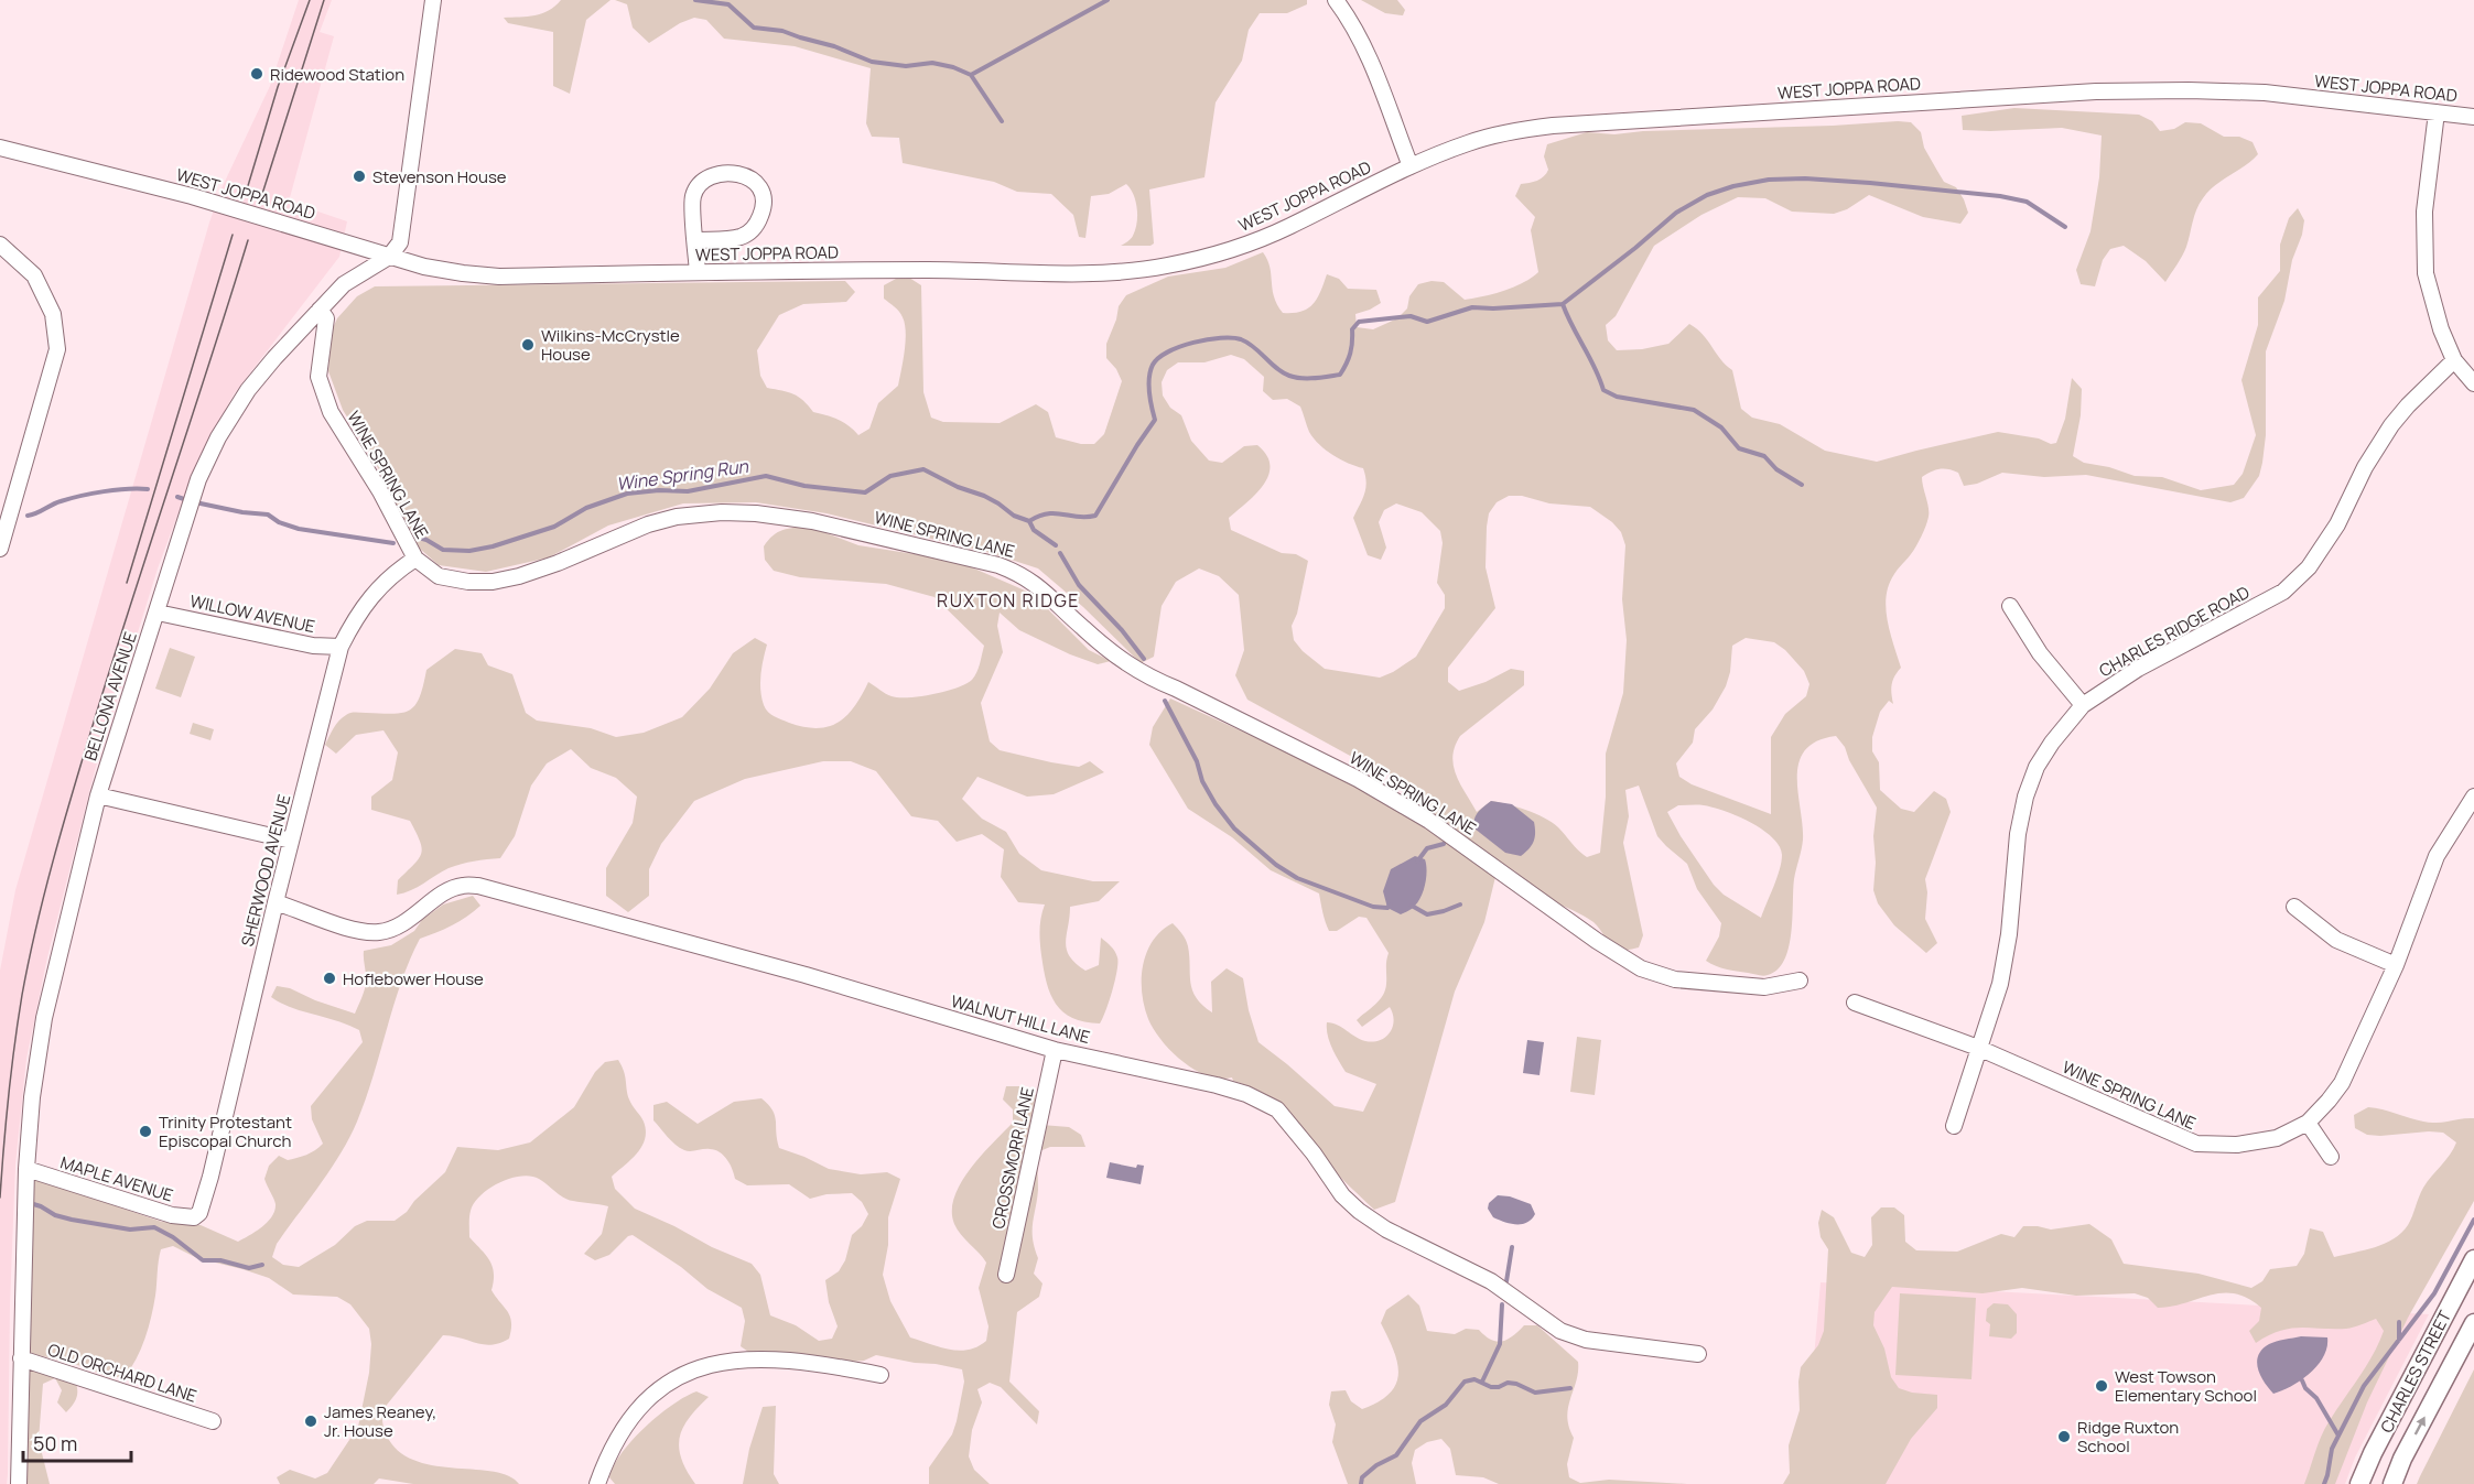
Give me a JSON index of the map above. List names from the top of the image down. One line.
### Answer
{"streets":{"main road":["CHARLES STREET"],"street":["WEST JOPPA ROAD","WINE SPRING LANE","WILLOW AVENUE","CHARLES RIDGE ROAD","BELLONA AVENUE","SHERWOOD AVENUE","WALNUT HILL LANE","CROSSMORR LANE","MAPLE AVENUE","OLD ORCHARD LANE"]},"crossings":[["WEST JOPPA ROAD","BELLONA AVENUE"],["WINE SPRING LANE","CHARLES RIDGE ROAD"],["WINE SPRING LANE","BELLONA AVENUE"],["WINE SPRING LANE","SHERWOOD AVENUE"],["WILLOW AVENUE","BELLONA AVENUE"],["WILLOW AVENUE","SHERWOOD AVENUE"],["BELLONA AVENUE","MAPLE AVENUE"],["BELLONA AVENUE","OLD ORCHARD LANE"],["SHERWOOD AVENUE","WALNUT HILL LANE"],["SHERWOOD AVENUE","MAPLE AVENUE"],["WALNUT HILL LANE","CROSSMORR LANE"]],"districts":["RUXTON RIDGE"],"water":["Wine Spring Run"],"places":["Ridewood Station","Stevenson House","Wilkins-McCrystle House","Hoflebower House","Trinity Protestant Episcopal Church","West Towson Elementary School","James Reaney, Jr. House","Ridge Ruxton School"],"scale_bar":"50 m"}
